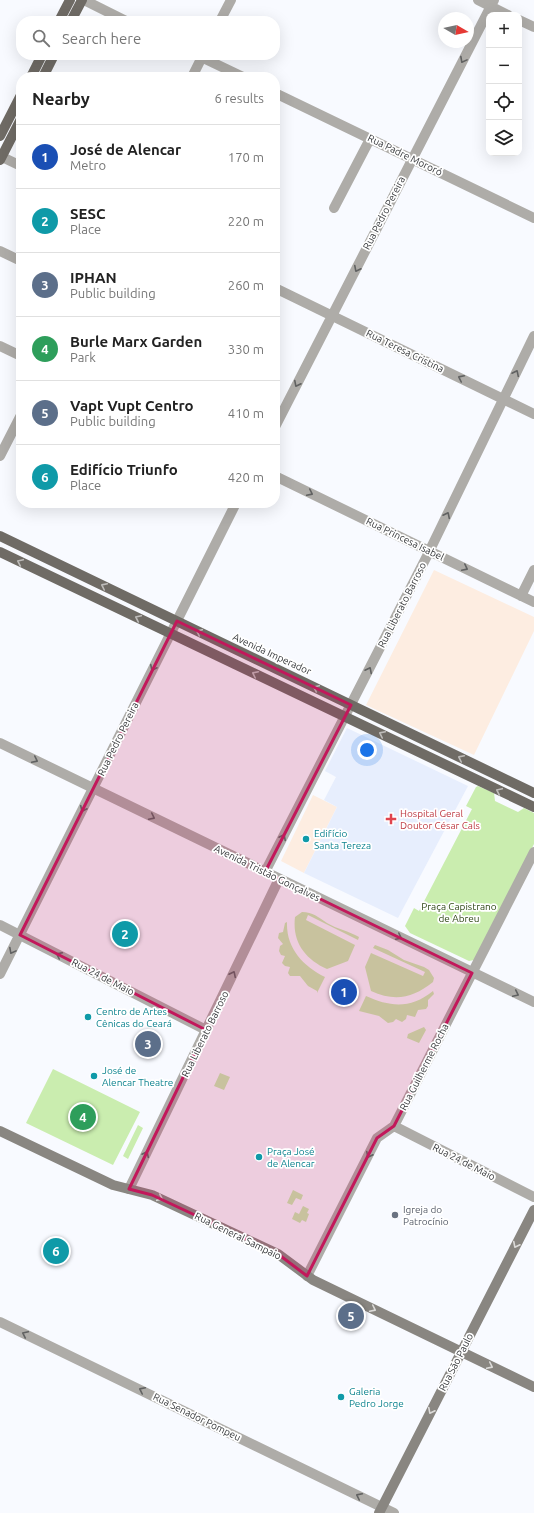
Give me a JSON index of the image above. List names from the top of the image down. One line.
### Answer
{"streets":{"main road":["Avenida Imperador","Rua General Sampaio","Rua São Paulo"],"street":["Rua Padre Mororó","Rua Pedro Pereira","Rua Teresa Cristina","Rua Princesa Isabel","Rua Liberato Barroso","Avenida Tristão Gonçalves","Rua 24 de Maio","Rua Guilherme Rocha","Rua Senador Pompeu"]},"crossings":[["Rua Padre Mororó","Rua Pedro Pereira"],["Rua Pedro Pereira","Rua Teresa Cristina"],["Rua Pedro Pereira","Avenida Imperador"],["Rua Pedro Pereira","Avenida Tristão Gonçalves"],["Rua Pedro Pereira","Rua 24 de Maio"],["Rua Teresa Cristina","Rua Liberato Barroso"],["Rua Princesa Isabel","Rua Liberato Barroso"],["Rua Liberato Barroso","Avenida Imperador"],["Rua Liberato Barroso","Avenida Tristão Gonçalves"],["Rua Liberato Barroso","Rua 24 de Maio"],["Rua Liberato Barroso","Rua General Sampaio"],["Avenida Tristão Gonçalves","Rua Guilherme Rocha"],["Rua 24 de Maio","Rua Guilherme Rocha"],["Rua Guilherme Rocha","Rua General Sampaio"],["Rua General Sampaio","Rua São Paulo"],["Rua São Paulo","Rua Senador Pompeu"]],"one_way":["Rua Pedro Pereira","Rua Teresa Cristina","Rua Princesa Isabel","Rua Liberato Barroso","Avenida Tristão Gonçalves","Rua 24 de Maio","Rua Guilherme Rocha","Rua General Sampaio","Rua São Paulo","Rua Senador Pompeu"],"parks":["Praça Capistrano de Abreu"],"places":{"health":["Hospital Geral Doutor César Cals"],"other":["Edifício Santa Tereza","Centro de Artes Cênicas do Ceará","José de Alencar Theatre","Praça José de Alencar","Igreja do Patrocínio","Galeria Pedro Jorge"]},"north":"right","page":{"map_buttons":["+","−"],"search":"Search here","heading":["Nearby","6 results"],"list":[{"mark":"1","name":"José de Alencar","note":"Metro","value":"170 m"},{"mark":"2","name":"SESC","note":"Place","value":"220 m"},{"mark":"3","name":"IPHAN","note":"Public building","value":"260 m"},{"mark":"4","name":"Burle Marx Garden","note":"Park","value":"330 m"},{"mark":"5","name":"Vapt Vupt Centro","note":"Public building","value":"410 m"},{"mark":"6","name":"Edifício Triunfo","note":"Place","value":"420 m"}],"pins":["2","1","3","4","6","5"]}}
